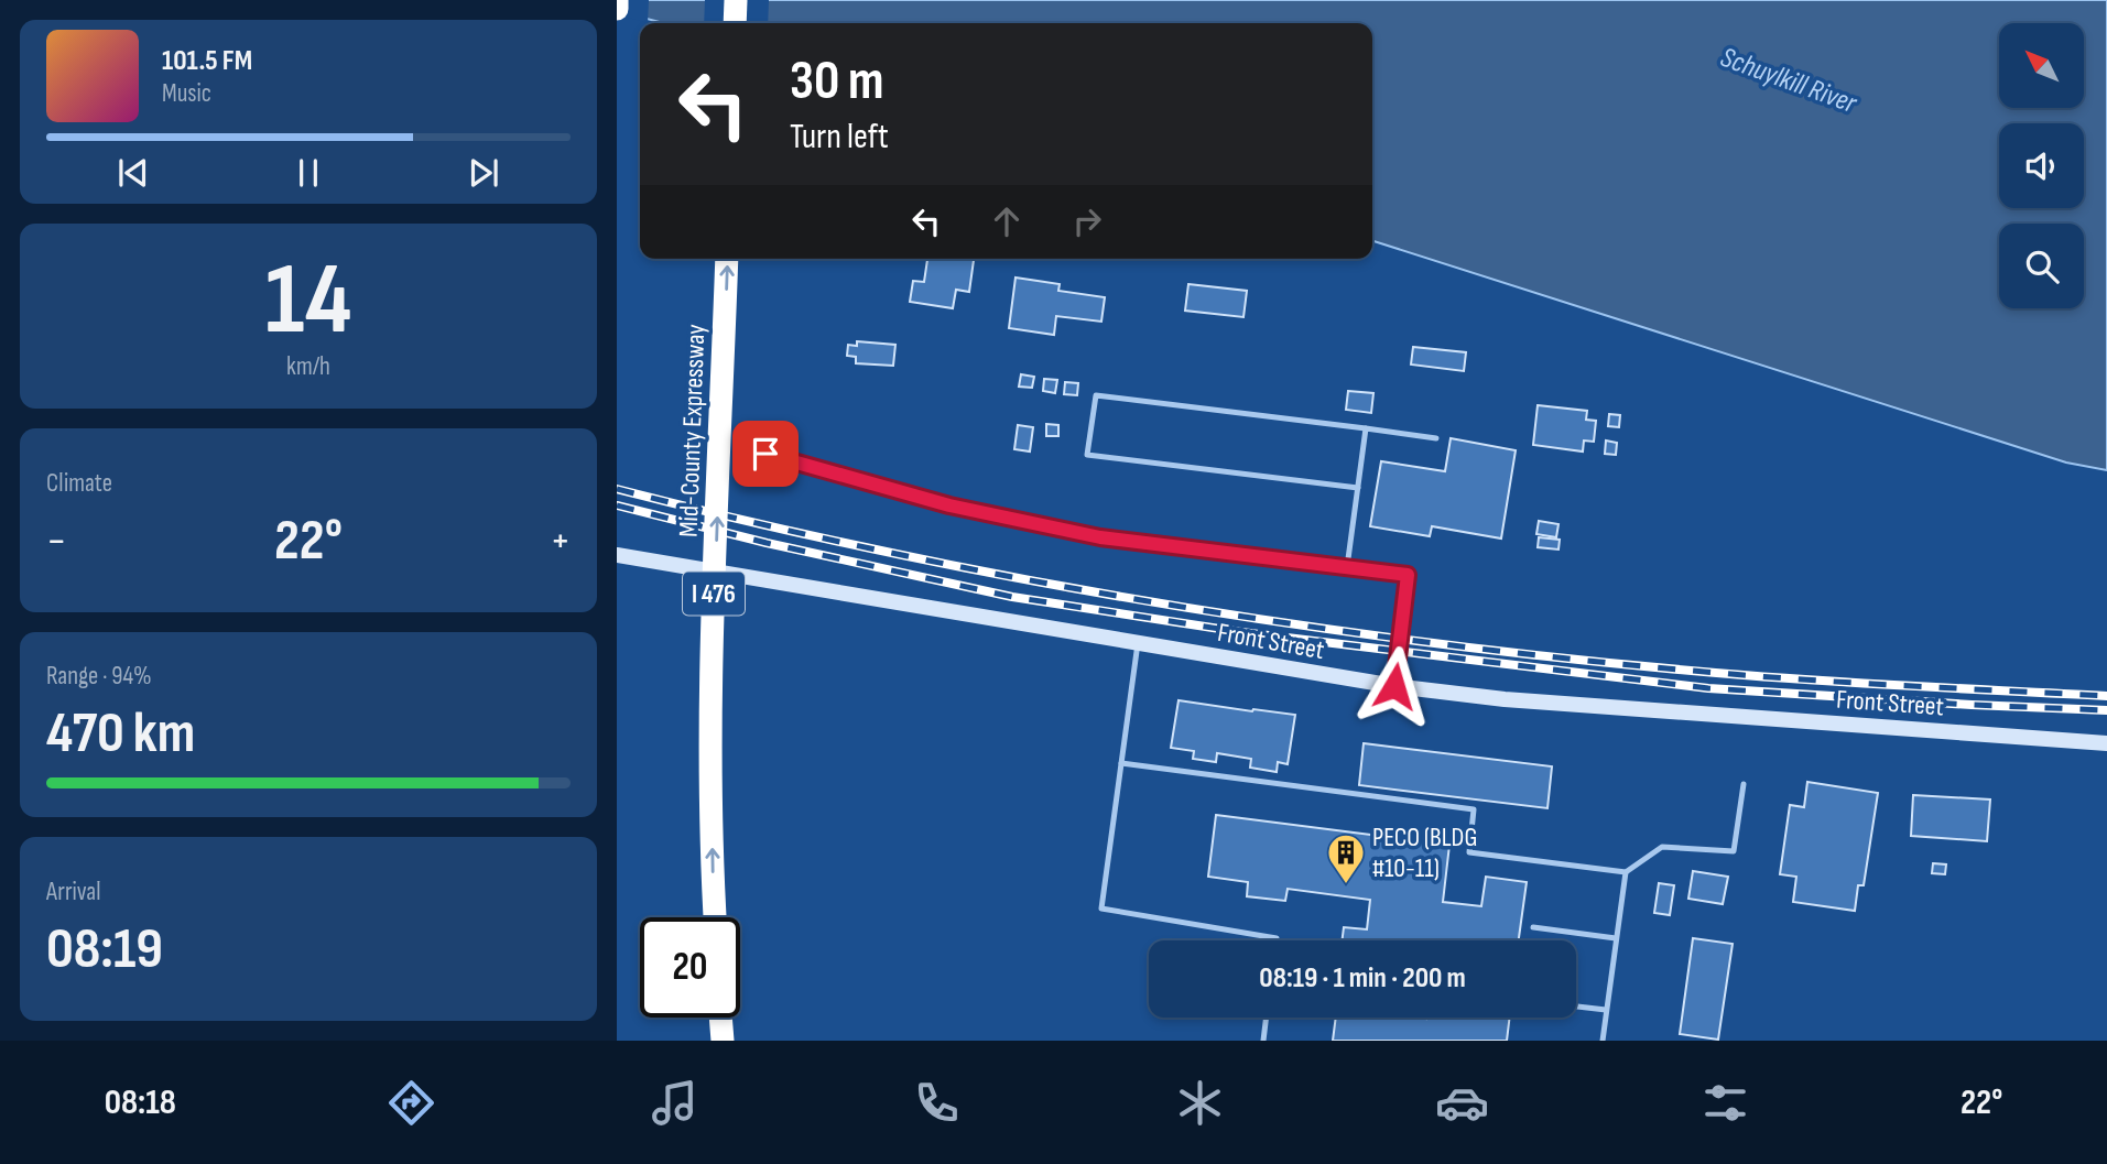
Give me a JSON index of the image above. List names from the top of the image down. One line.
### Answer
{"streets":{"highway":["Mid-County Expressway","I 476"],"main road":["Front Street"]},"one_way":["Mid-County Expressway"],"water":["Schuylkill River"],"places":{"building":["PECO (BLDG #10-11)"]},"north":"top left","page":{"turn":["30 m","Turn left"],"song":["101.5 FM","Music"],"tile":[["14","km/h"],"Climate",["Range · 94%","470 km"],["Arrival","08:19"]],"heat":["−","22°","+"],"limit":"20","trip":"08:19 · 1 min · 200 m","tabs":["08:18","22°"]}}
